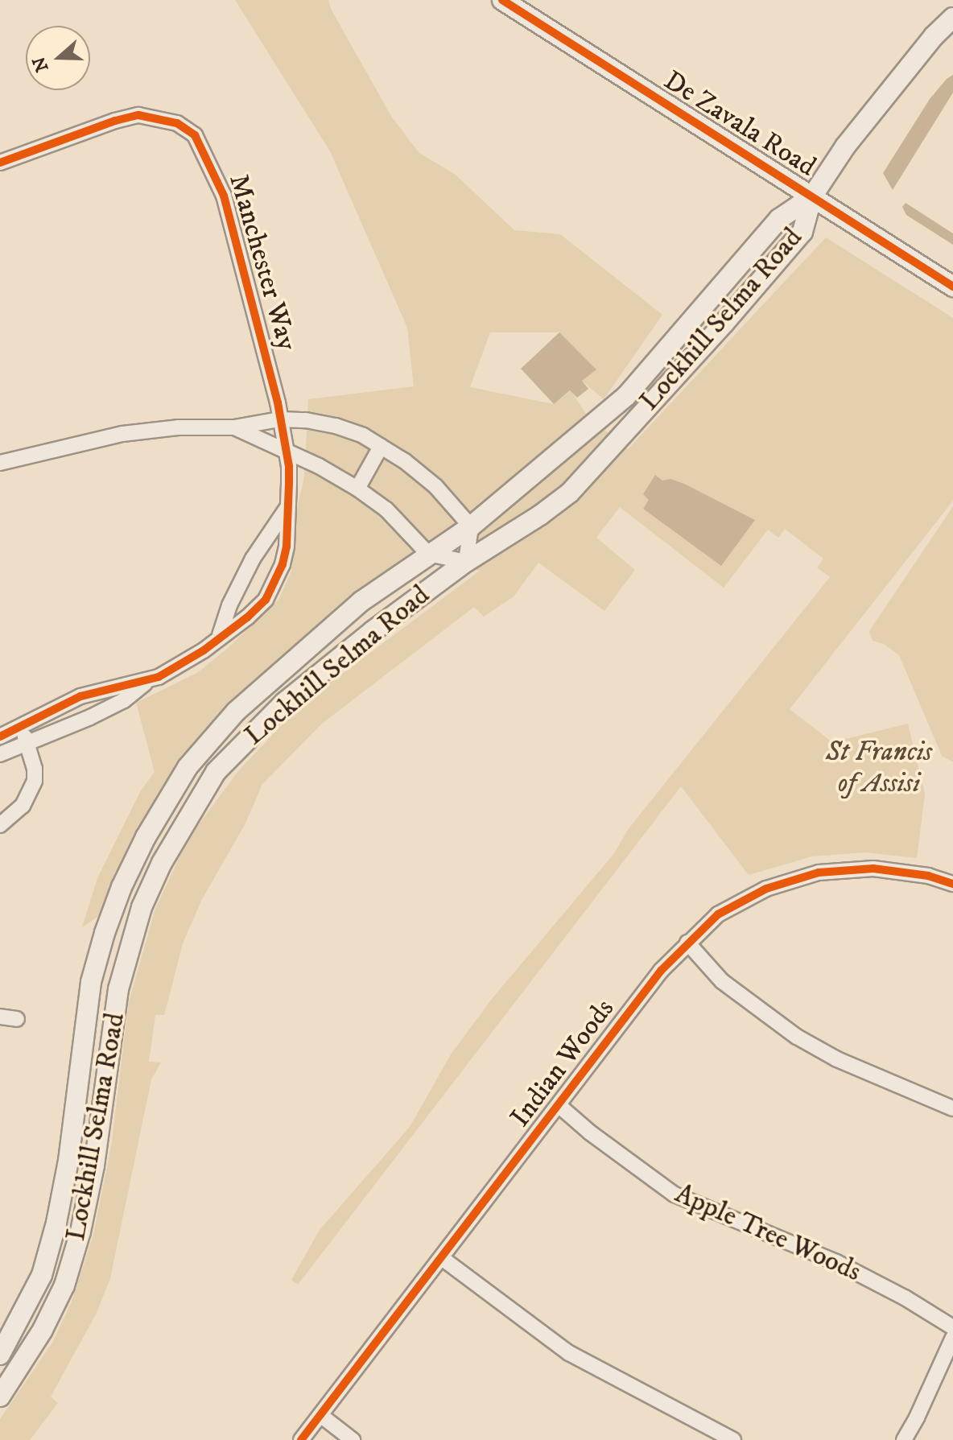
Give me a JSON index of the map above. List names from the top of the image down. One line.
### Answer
{"streets":{"main road":["De Zavala Road","Lockhill Selma Road"],"street":["Manchester Way","Indian Woods","Apple Tree Woods"]},"crossings":[["De Zavala Road","Lockhill Selma Road"],["Indian Woods","Apple Tree Woods"]],"parks":["St Francis of Assisi"],"north":"left"}
